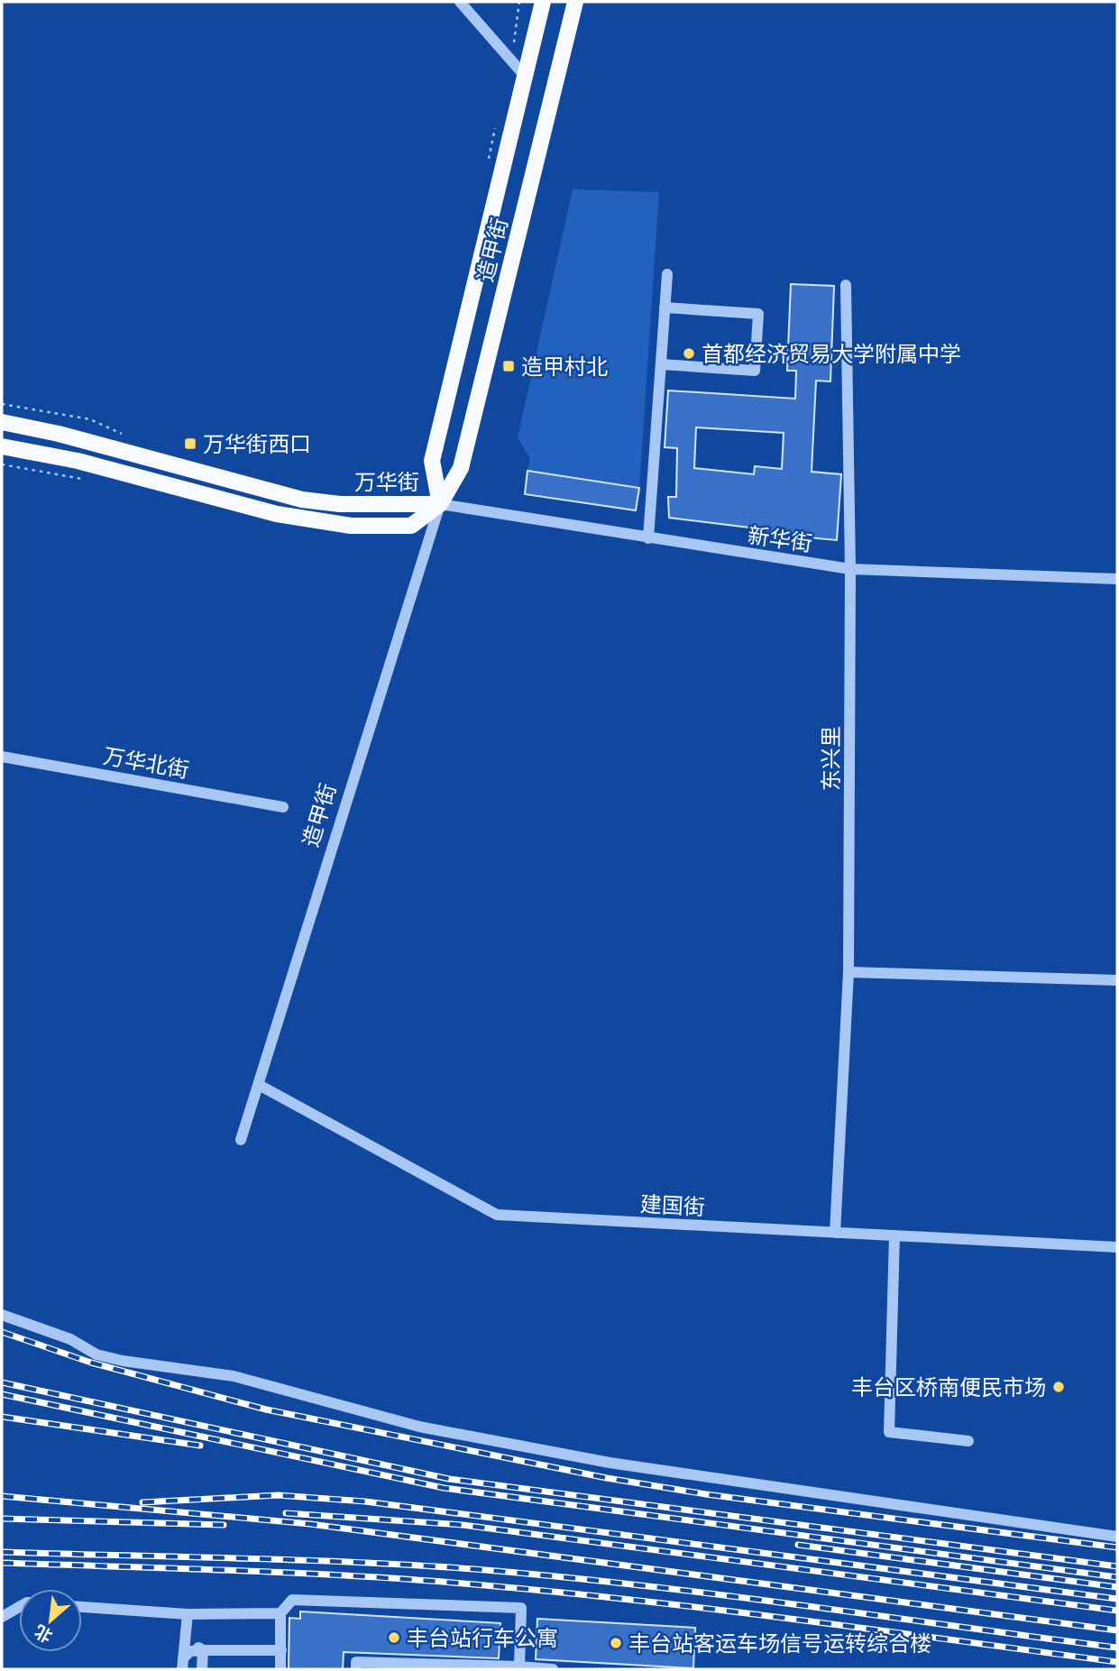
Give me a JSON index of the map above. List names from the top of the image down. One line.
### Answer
{"streets":{"main road":["造甲街","万华街"],"street":["新华街","东兴里","万华北街","建国街"]},"crossings":[["造甲街","万华街"],["造甲街","新华街"],["造甲街","建国街"],["万华街","新华街"],["新华街","东兴里"],["东兴里","建国街"]],"places":{"other":["首都经济贸易大学附属中学","丰台区桥南便民市场","丰台站行车公寓","丰台站客运车场信号运转综合楼"],"transit":["造甲村北","万华街西口"]},"north":"bottom left"}
